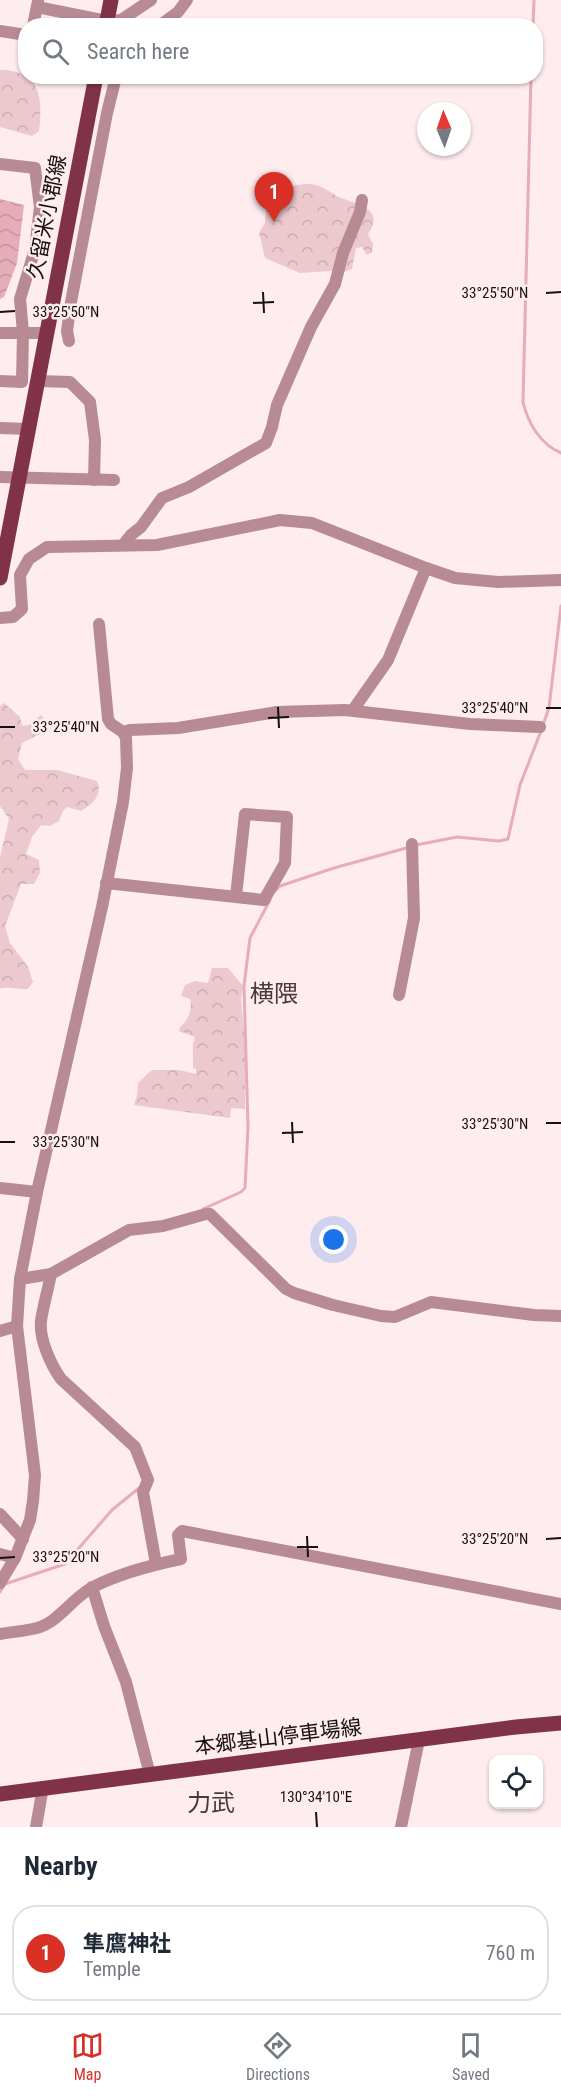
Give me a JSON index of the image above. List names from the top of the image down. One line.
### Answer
{"streets":{"main road":["久留米小郡線","本郷基山停車場線"]},"districts":["横隈","力武"],"north":"top","page":{"search":"Search here","pins":"1","heading":"Nearby","list":[{"mark":"1","name":"隼鷹神社","note":"Temple","value":"760 m"}],"nav":["Map","Directions","Saved"]},"coordinates":["33°25'50\"N","33°25'40\"N","33°25'30\"N","33°25'20\"N","130°34'10\"E"]}
